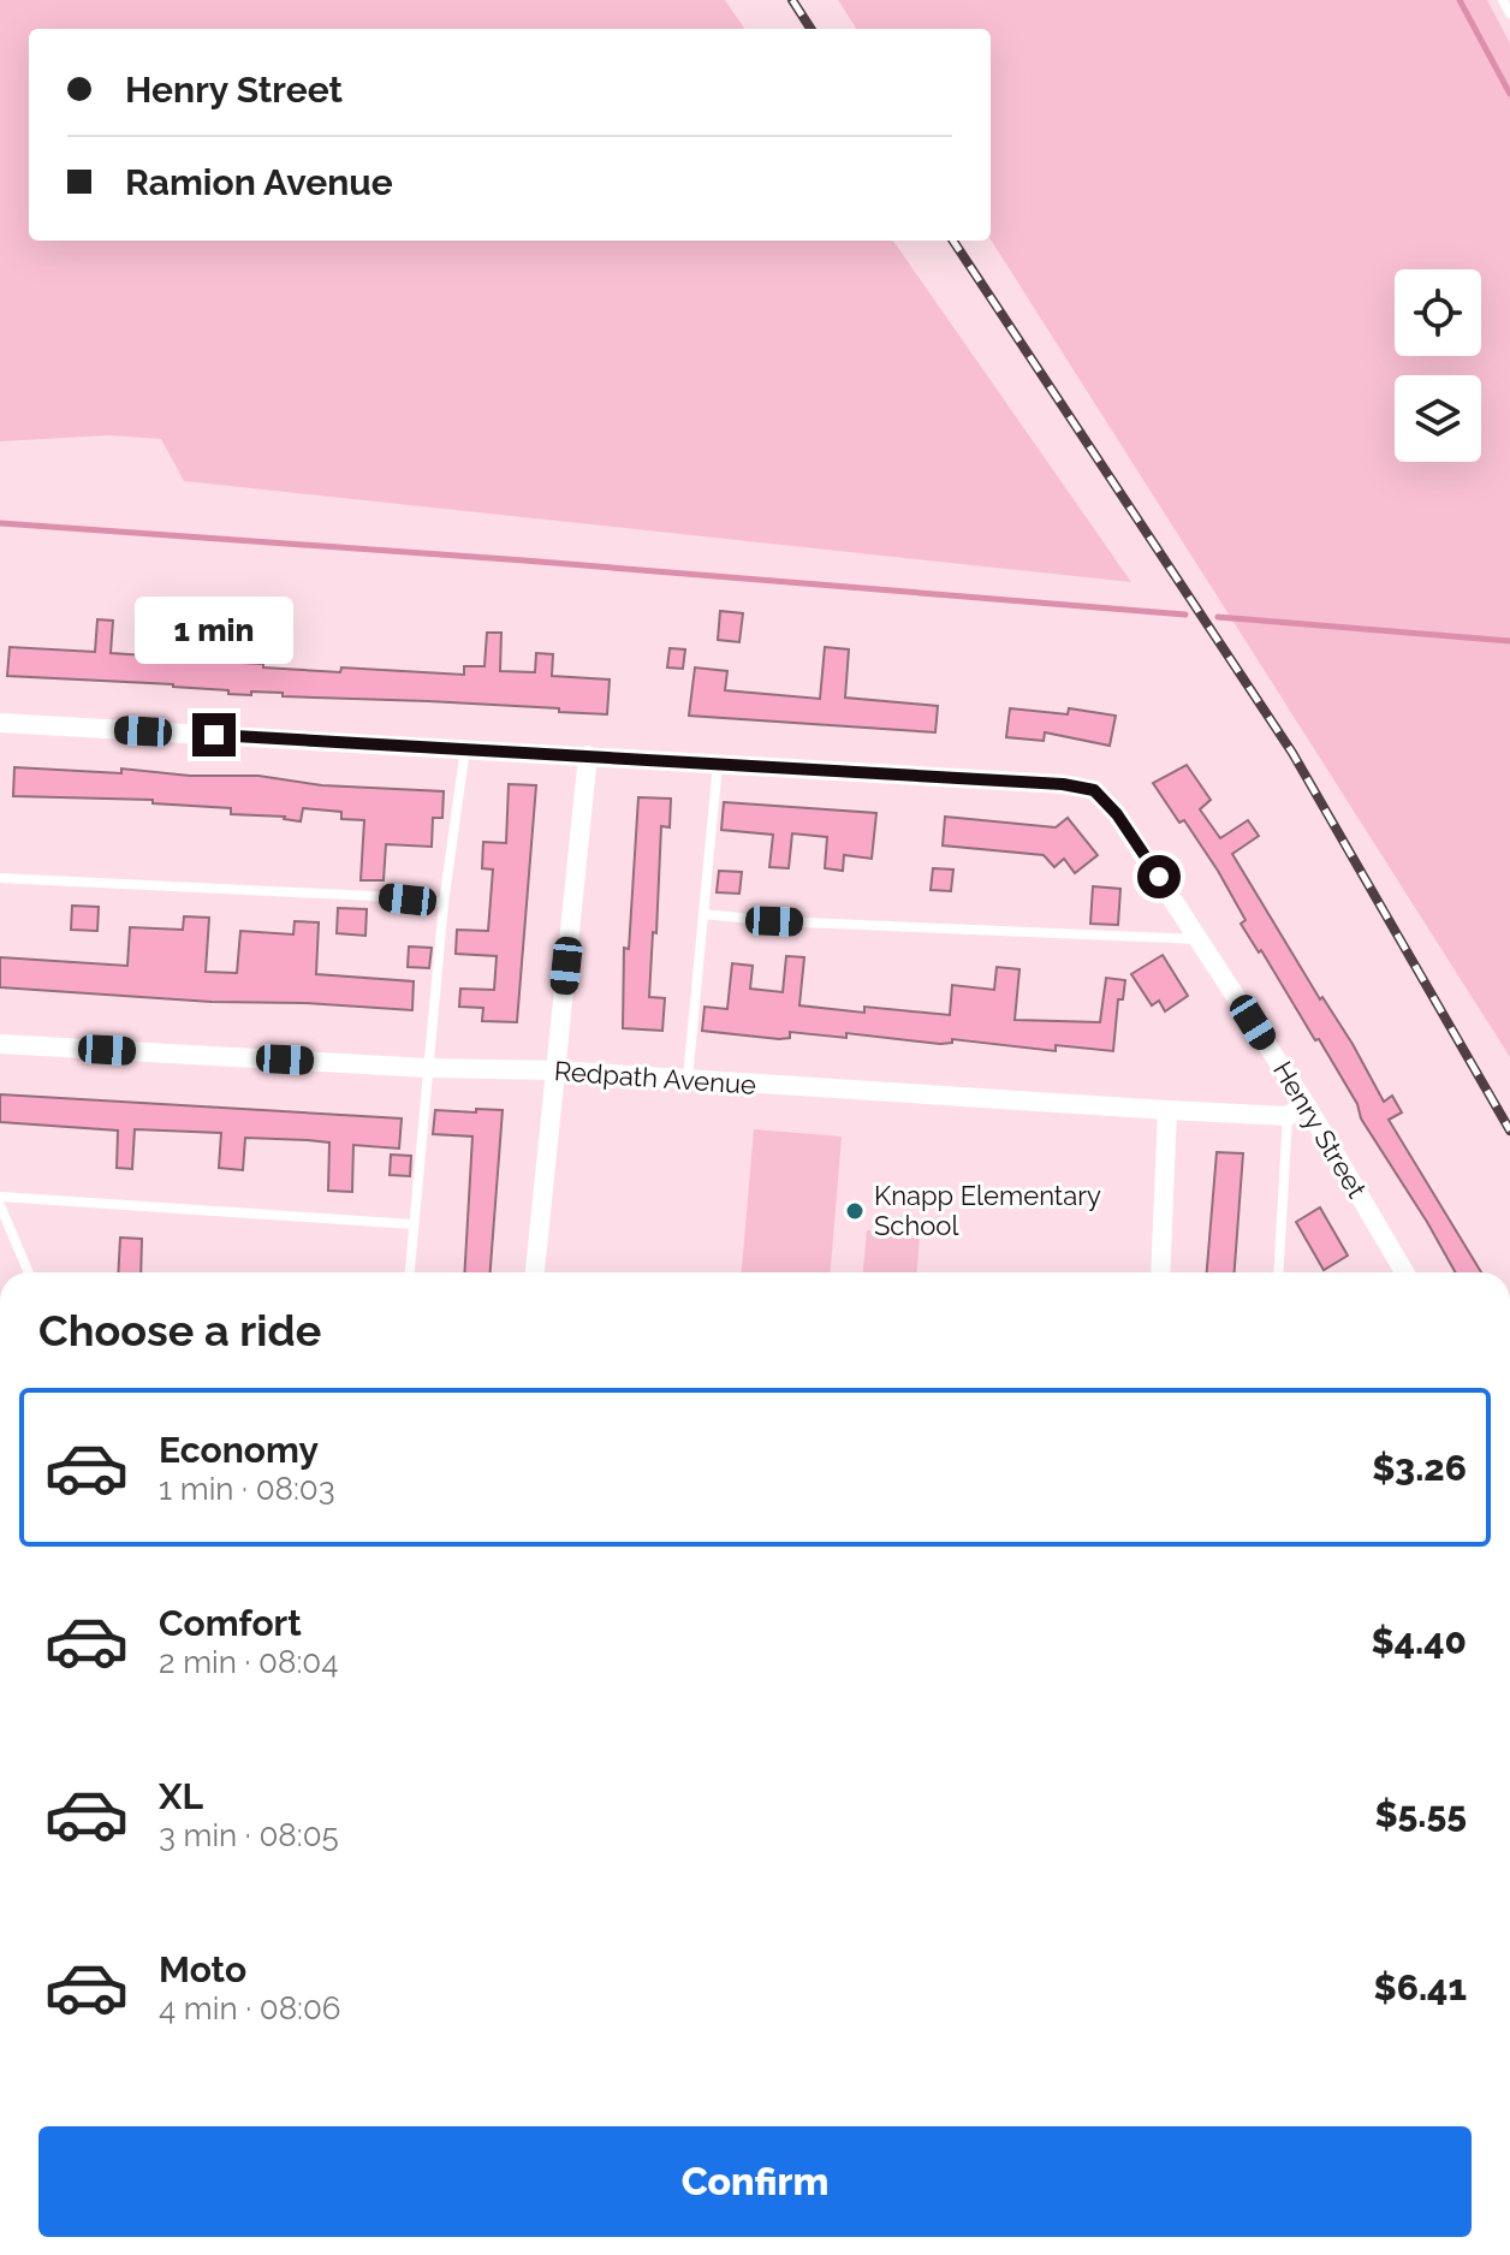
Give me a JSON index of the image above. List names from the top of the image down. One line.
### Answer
{"streets":{"street":["Redpath Avenue","Henry Street"]},"places":["Knapp Elementary School"],"page":{"banner":["Henry Street","Ramion Avenue"],"bubble":"1 min","heading":"Choose a ride","list":[{"name":"Economy","note":"1 min · 08:03","value":"$3.26"},{"name":"Comfort","note":"2 min · 08:04","value":"$4.40"},{"name":"XL","note":"3 min · 08:05","value":"$5.55"},{"name":"Moto","note":"4 min · 08:06","value":"$6.41"}],"buttons":"Confirm"}}
